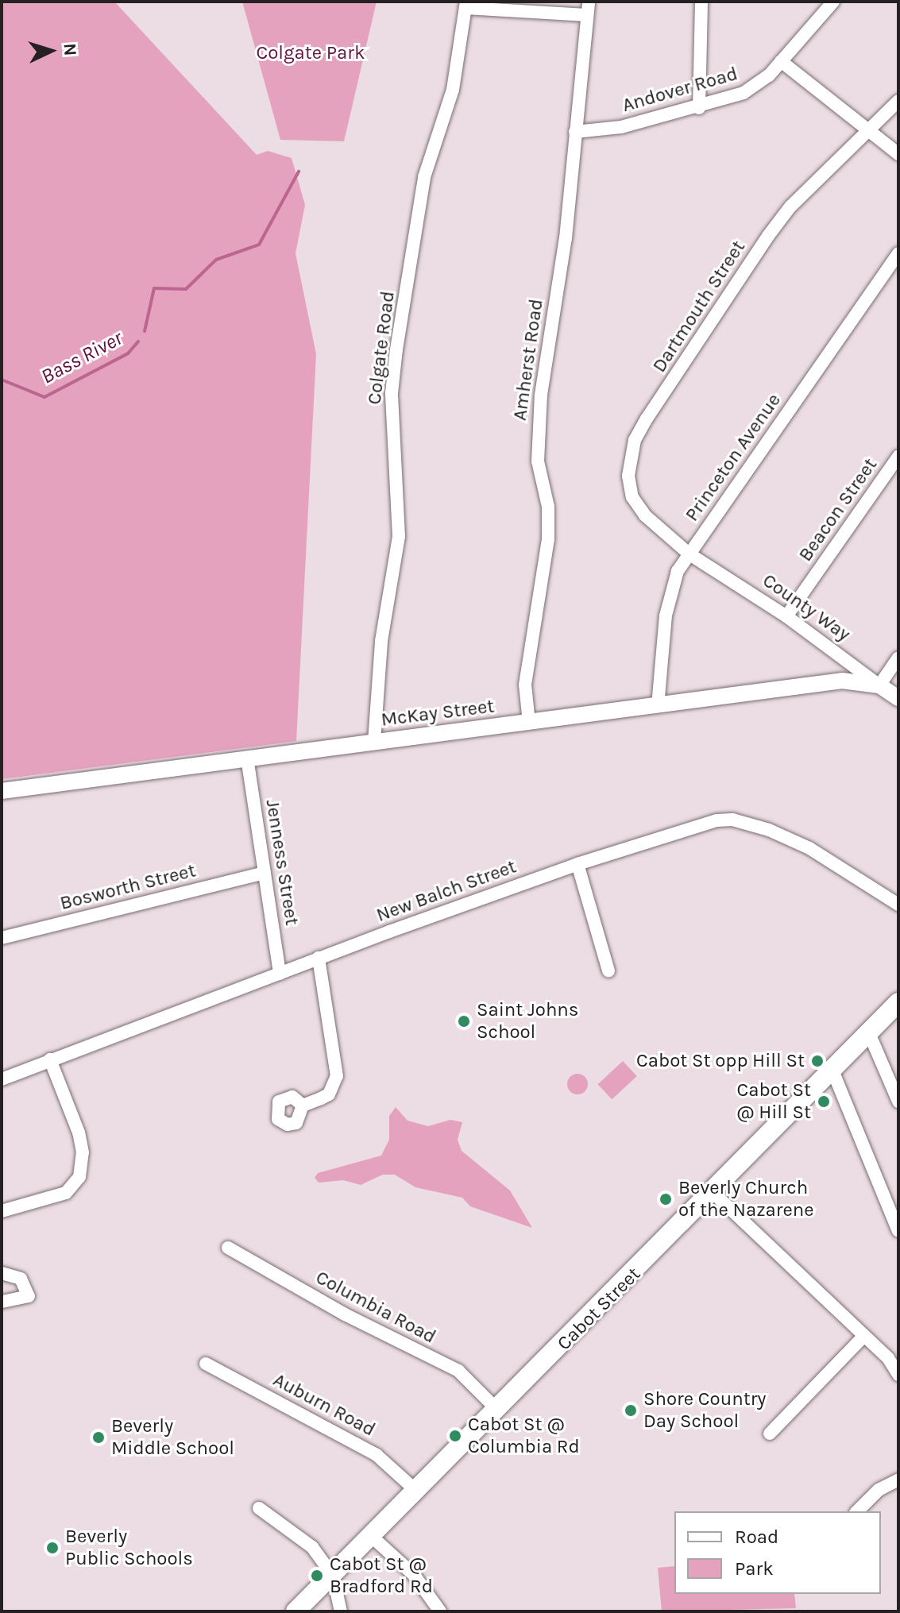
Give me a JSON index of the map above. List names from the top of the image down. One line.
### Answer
{"streets":{"highway":["Cabot Street"],"main road":["County Way","McKay Street"],"street":["Andover Road","Dartmouth Street","Colgate Road","Amherst Road","Princeton Avenue","Beacon Street","Jenness Street","Bosworth Street","New Balch Street","Columbia Road","Auburn Road"]},"crossings":[["Andover Road","Amherst Road"],["Dartmouth Street","Princeton Avenue"],["Dartmouth Street","County Way"],["Colgate Road","McKay Street"],["Amherst Road","McKay Street"],["Princeton Avenue","County Way"],["Princeton Avenue","McKay Street"],["Beacon Street","County Way"],["County Way","McKay Street"],["McKay Street","Jenness Street"],["Jenness Street","Bosworth Street"],["Jenness Street","New Balch Street"],["Columbia Road","Cabot Street"],["Cabot Street","Auburn Road"]],"water":["Bass River"],"parks":["Colgate Park"],"places":["Saint Johns School","Cabot St opp Hill St","Cabot St @ Hill St","Beverly Church of the Nazarene","Shore Country Day School","Cabot St @ Columbia Rd","Beverly Middle School","Beverly Public Schools","Cabot St @ Bradford Rd"],"legend":["Road","Park"],"north":"right"}
